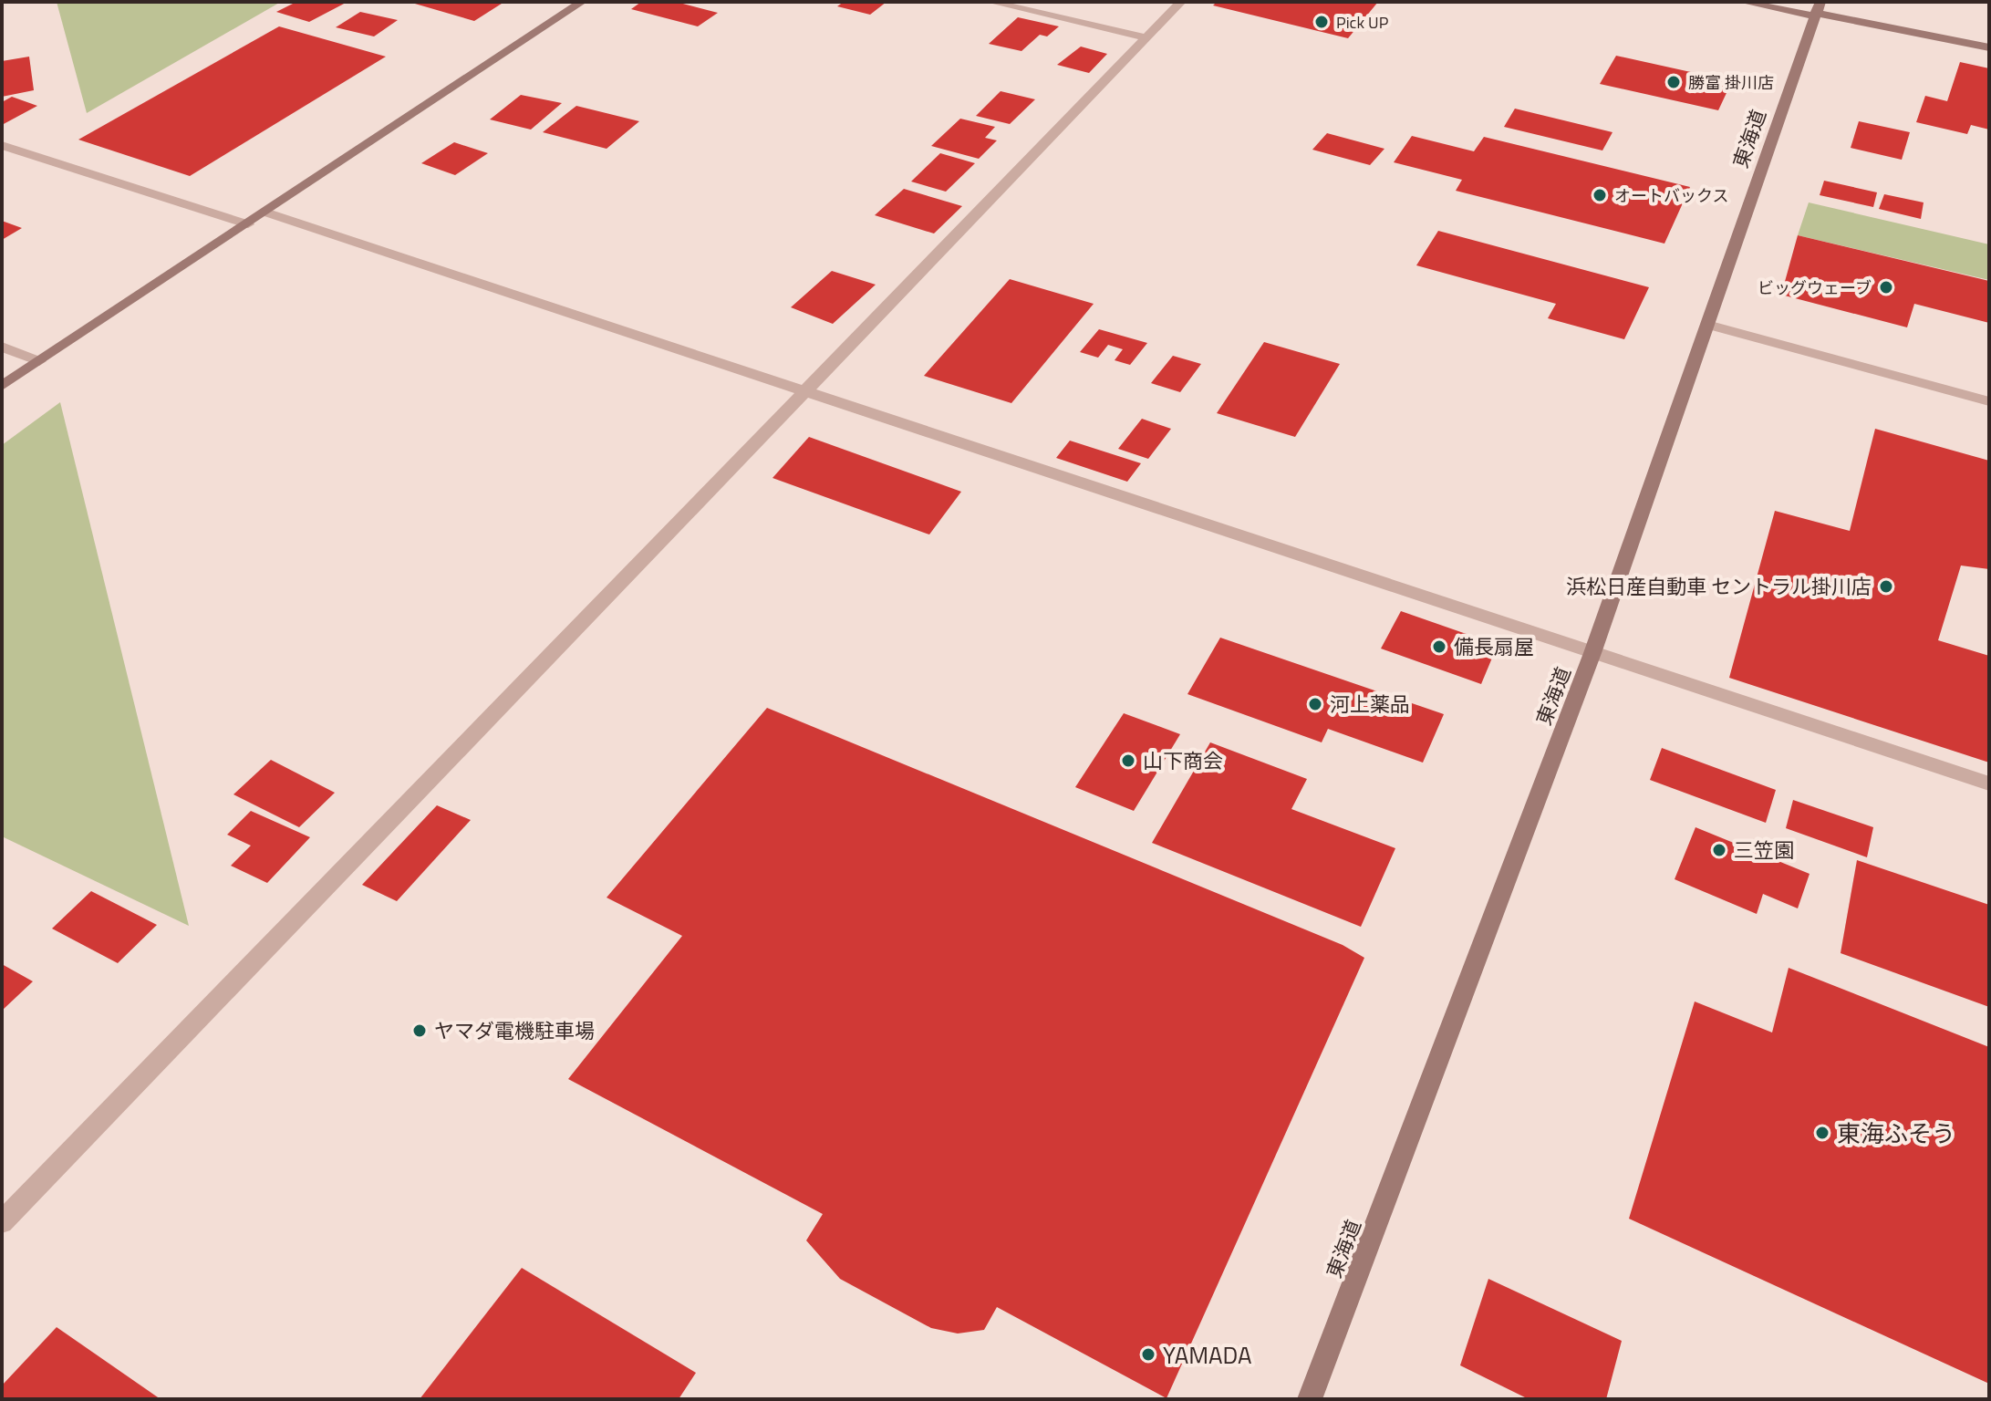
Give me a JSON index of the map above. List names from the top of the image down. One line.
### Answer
{"streets":{"main road":["東海道"]},"places":["Pick UP","勝富 掛川店","オートバックス","ビッグウェーブ","浜松日産自動車 セントラル掛川店","備長扇屋","河上薬品","山下商会","三笠園","ヤマダ電機駐車場","東海ふそう","YAMADA"]}
